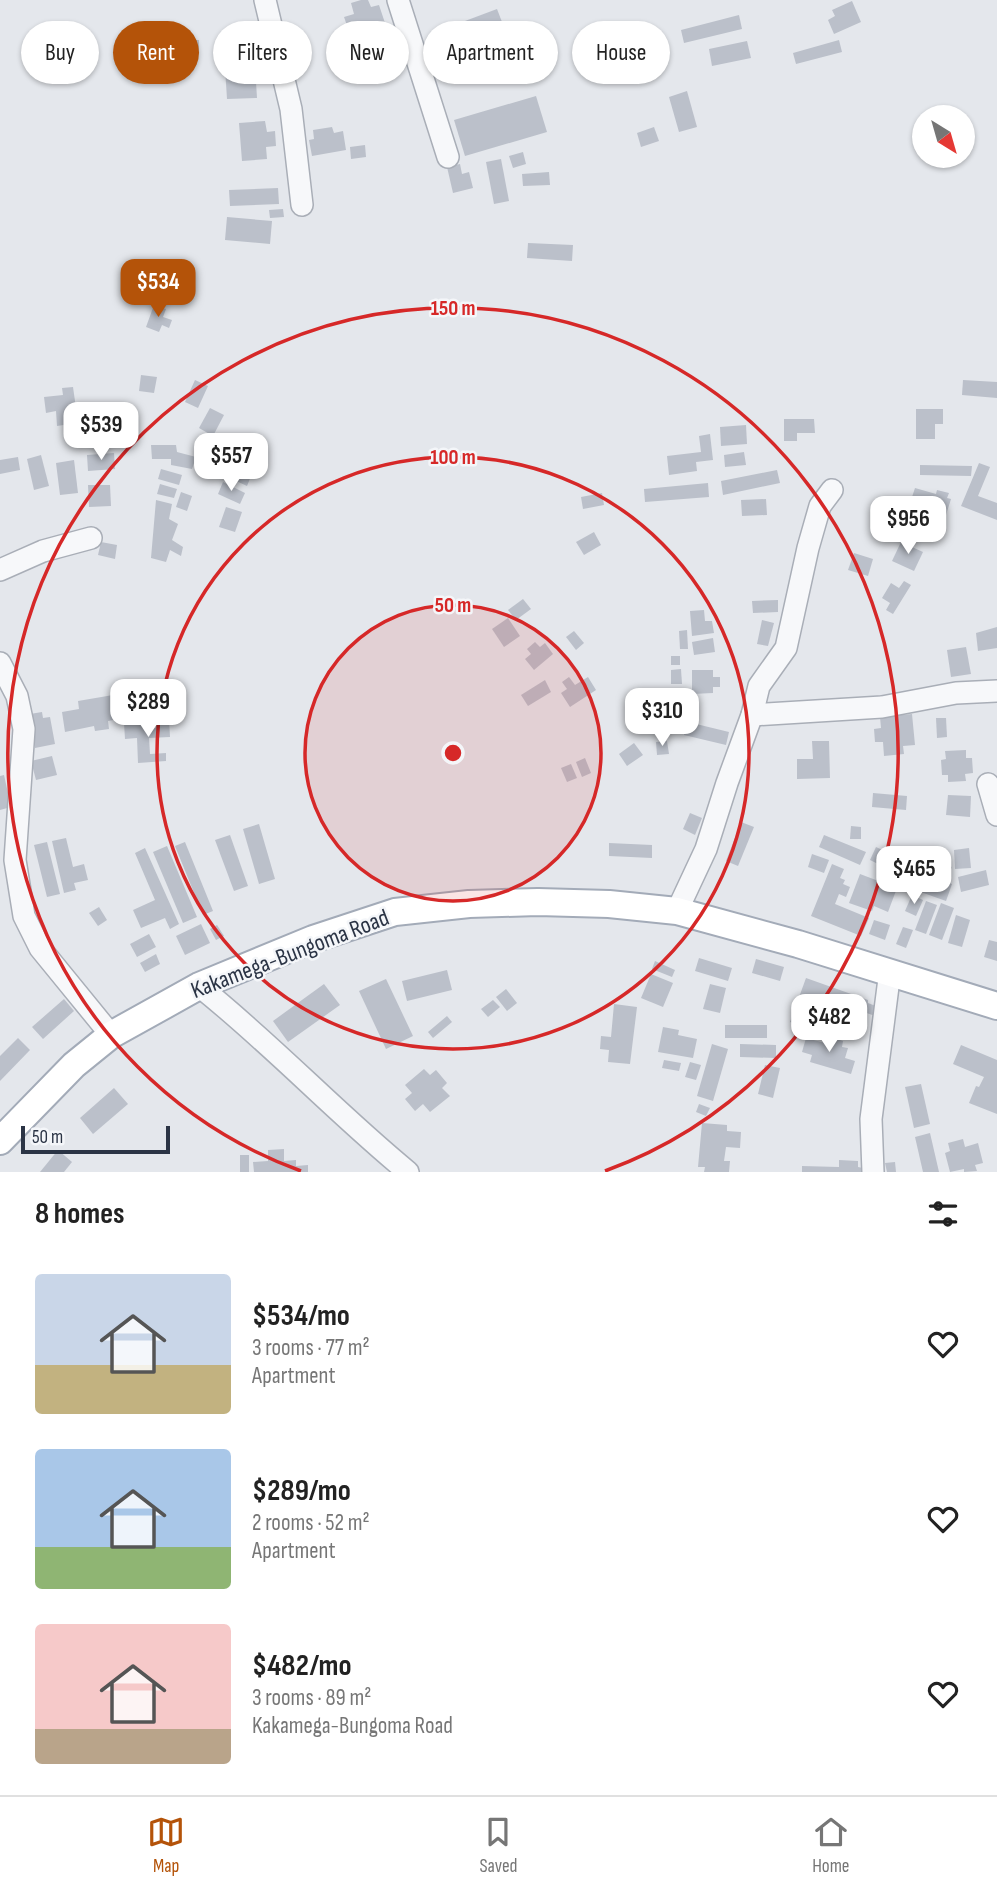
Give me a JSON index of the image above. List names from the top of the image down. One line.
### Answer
{"streets":{"main road":["Kakamega-Bungoma Road"]},"scale_bar":"50 m","north":"bottom right","page":{"chip":["Buy","Rent","Filters","New","Apartment","House"],"price":["$534","$539","$557","$956","$289","$310","$465","$482"],"scale":"50 m","heading":"8 homes","list":[{"name":"$534/mo","note":"3 rooms · 77 m² · Apartment"},{"name":"$289/mo","note":"2 rooms · 52 m² · Apartment"},{"name":"$482/mo","note":"3 rooms · 89 m² · Kakamega-Bungoma Road"}],"tabs":["Map","Saved","Home"]},"rings":["150 m","100 m","50 m"]}
